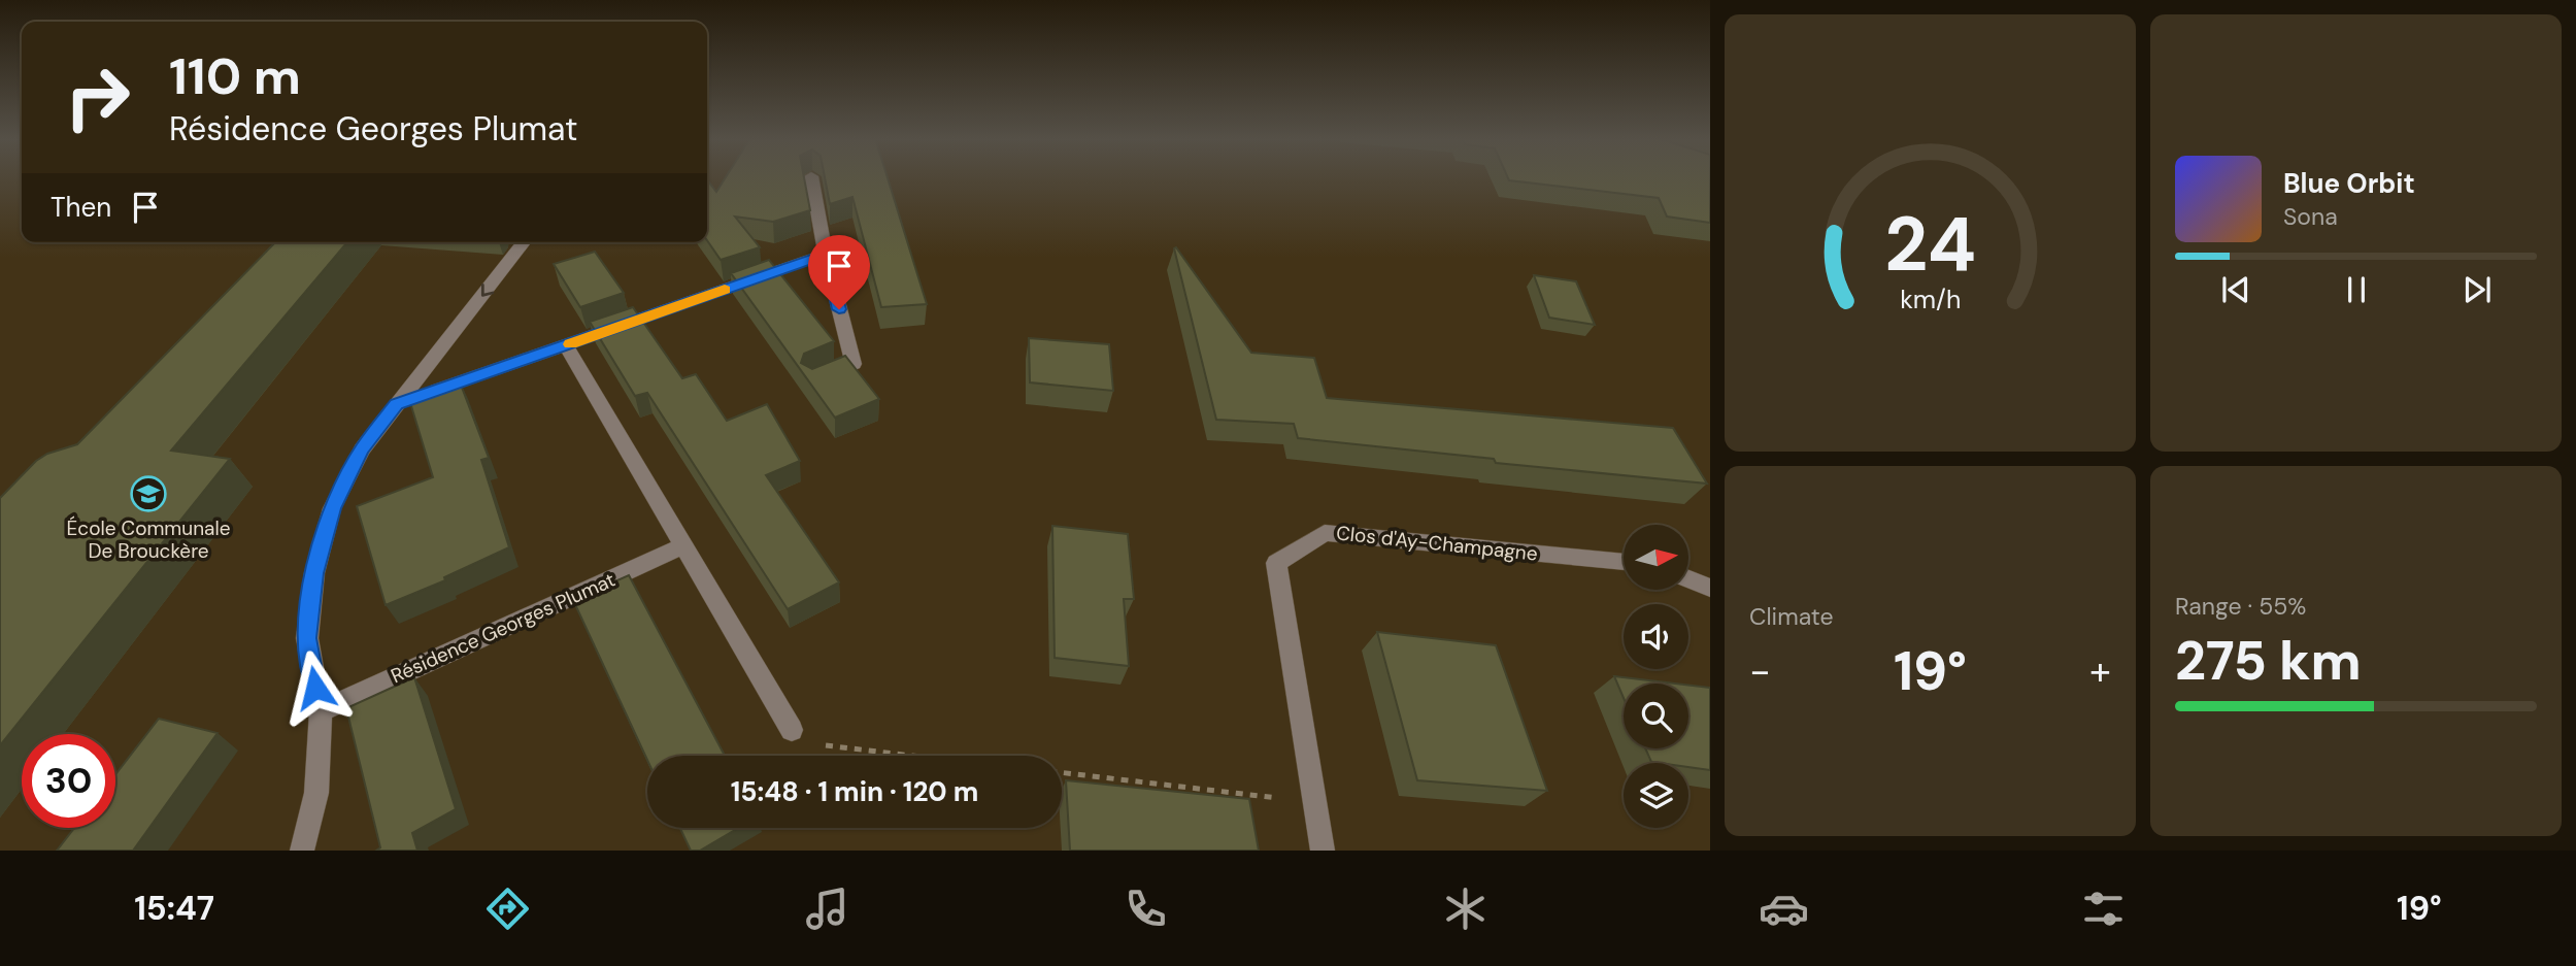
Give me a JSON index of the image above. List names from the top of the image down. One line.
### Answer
{"streets":{"street":["Clos d'Ay-Champagne","Résidence Georges Plumat"]},"places":{"school or university":["École Communale De Brouckère"]},"north":"right","page":{"turn":["110 m","Résidence Georges Plumat"],"song":["Blue Orbit","Sona"],"then":"Then","tile":["Climate",["Range · 55%","275 km"]],"heat":["−","19°","+"],"limit":"30","trip":"15:48 · 1 min · 120 m","tabs":["15:47","19°"],"gauge":["24","km/h"]}}
